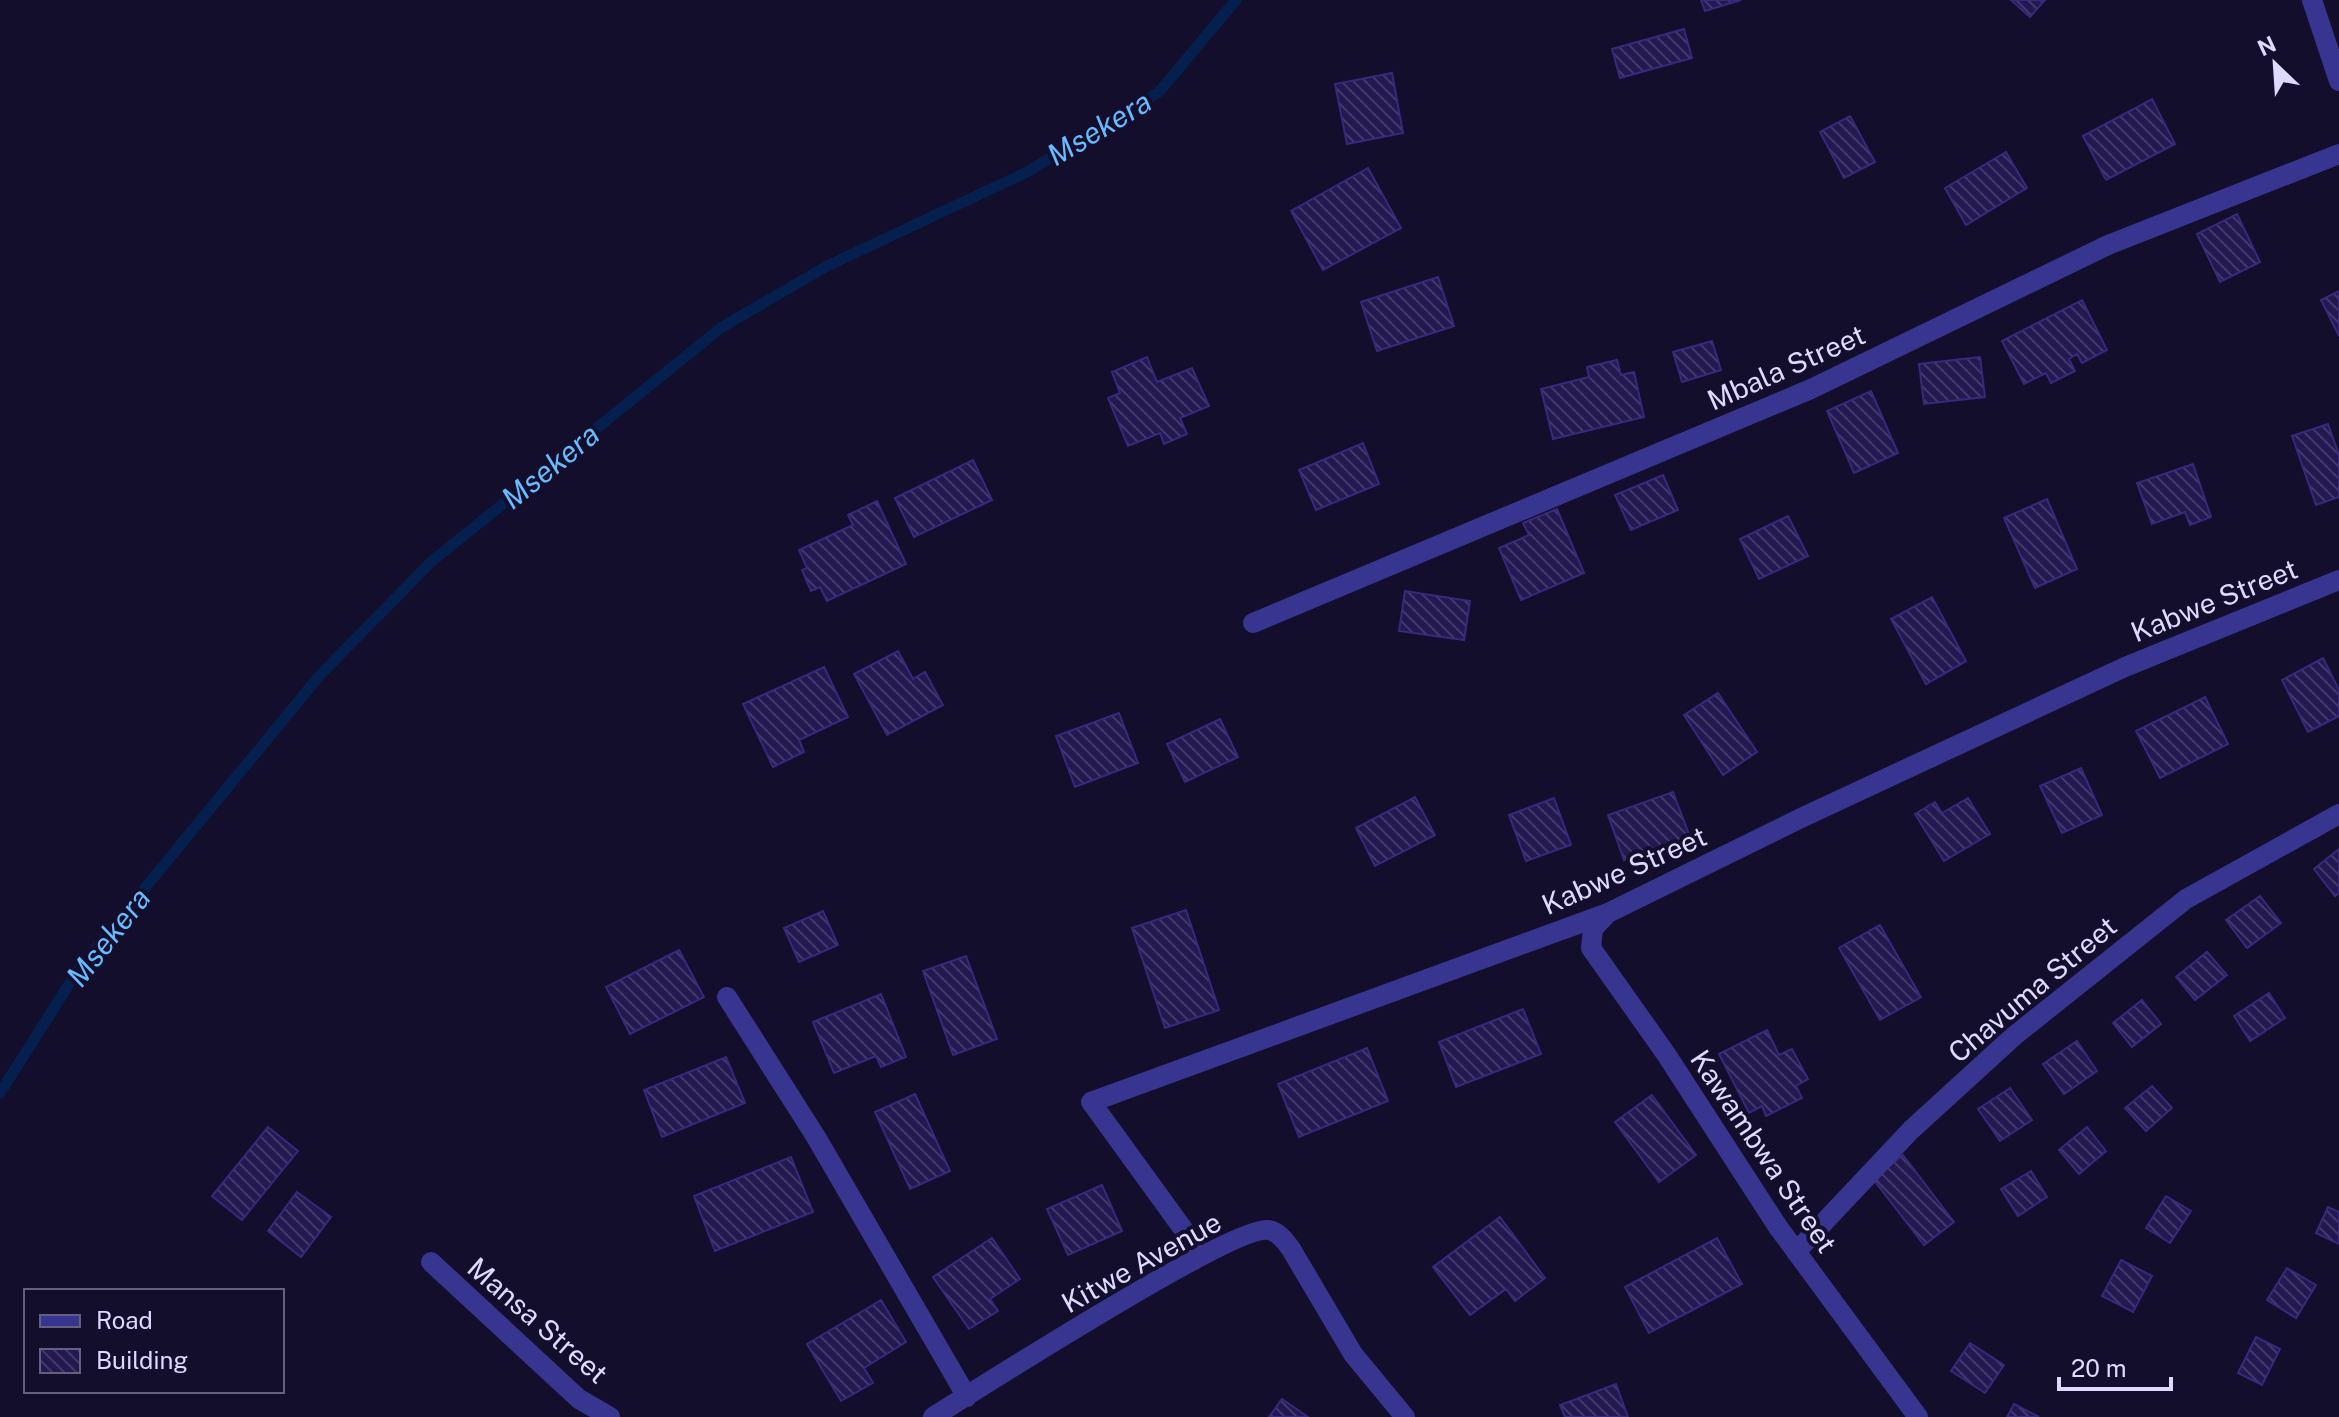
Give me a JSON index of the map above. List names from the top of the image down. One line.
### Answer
{"streets":{"street":["Mbala Street","Kabwe Street","Chavuma Street","Kawambwa Street","Kitwe Avenue","Mansa Street"]},"crossings":[["Kabwe Street","Kawambwa Street"],["Kabwe Street","Kitwe Avenue"],["Chavuma Street","Kawambwa Street"]],"water":["Msekera"],"legend":["Road","Building"],"scale_bar":"20 m","north":"top left"}
